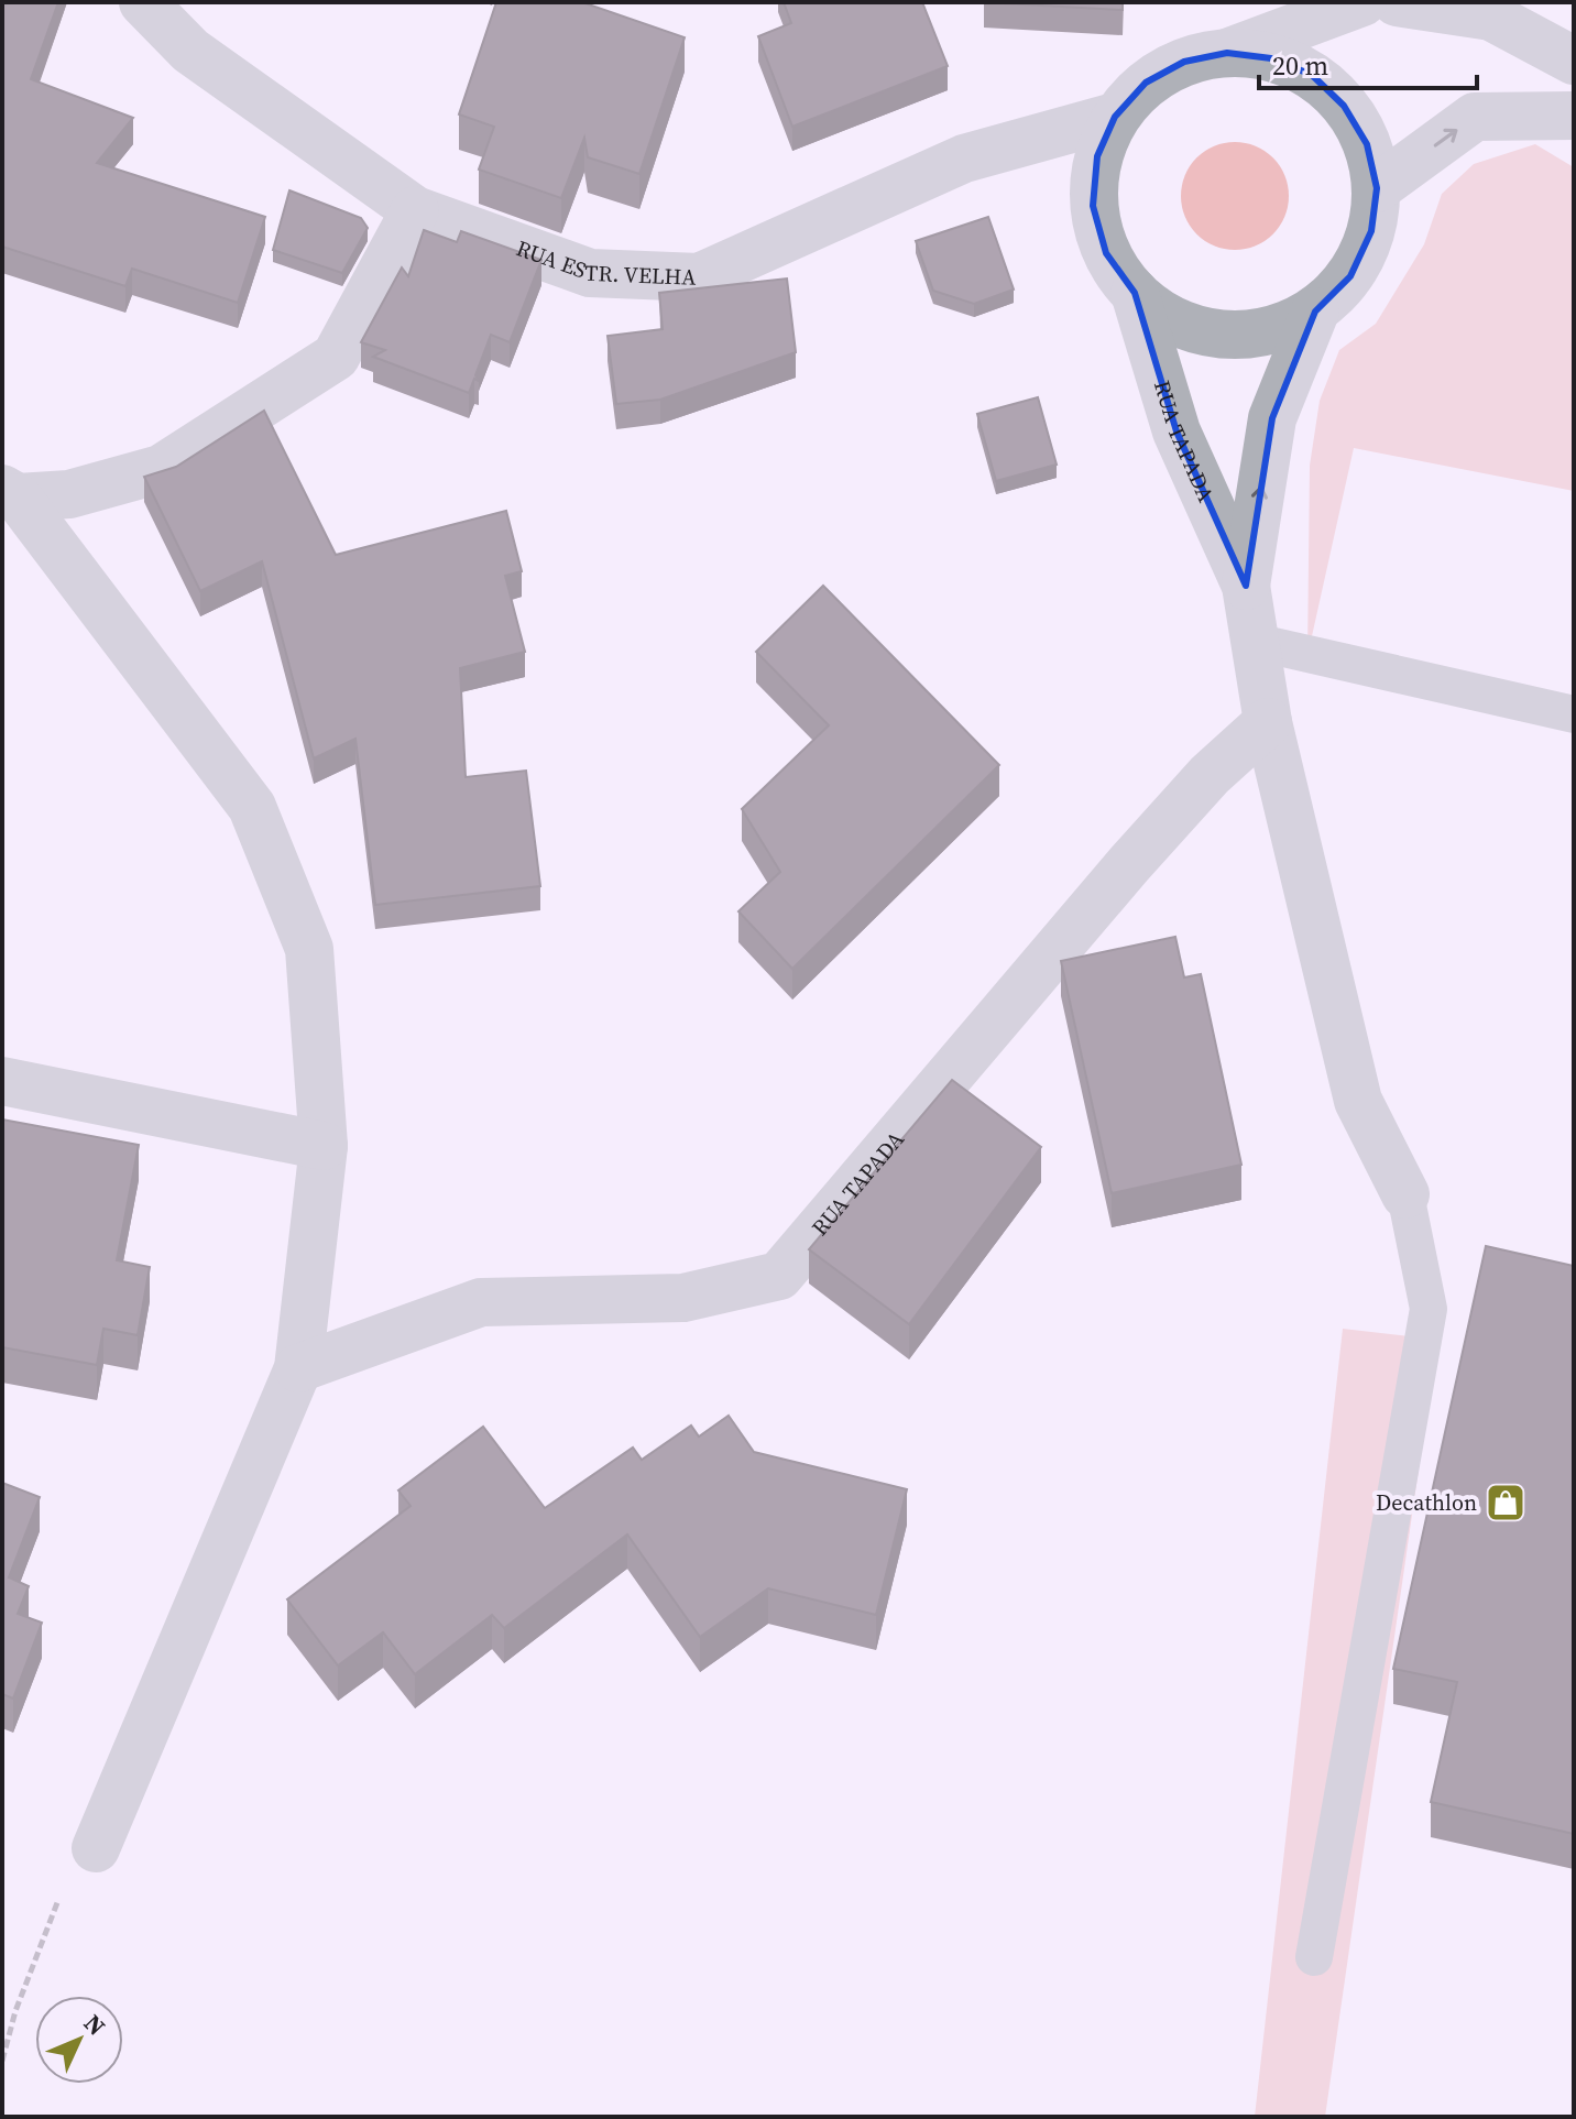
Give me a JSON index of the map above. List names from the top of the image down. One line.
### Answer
{"streets":{"street":["RUA ESTR. VELHA","RUA TAPADA"]},"crossings":[["RUA ESTR. VELHA","RUA TAPADA"]],"places":{"shop":["Decathlon"]},"scale_bar":"20 m","north":"top right"}
